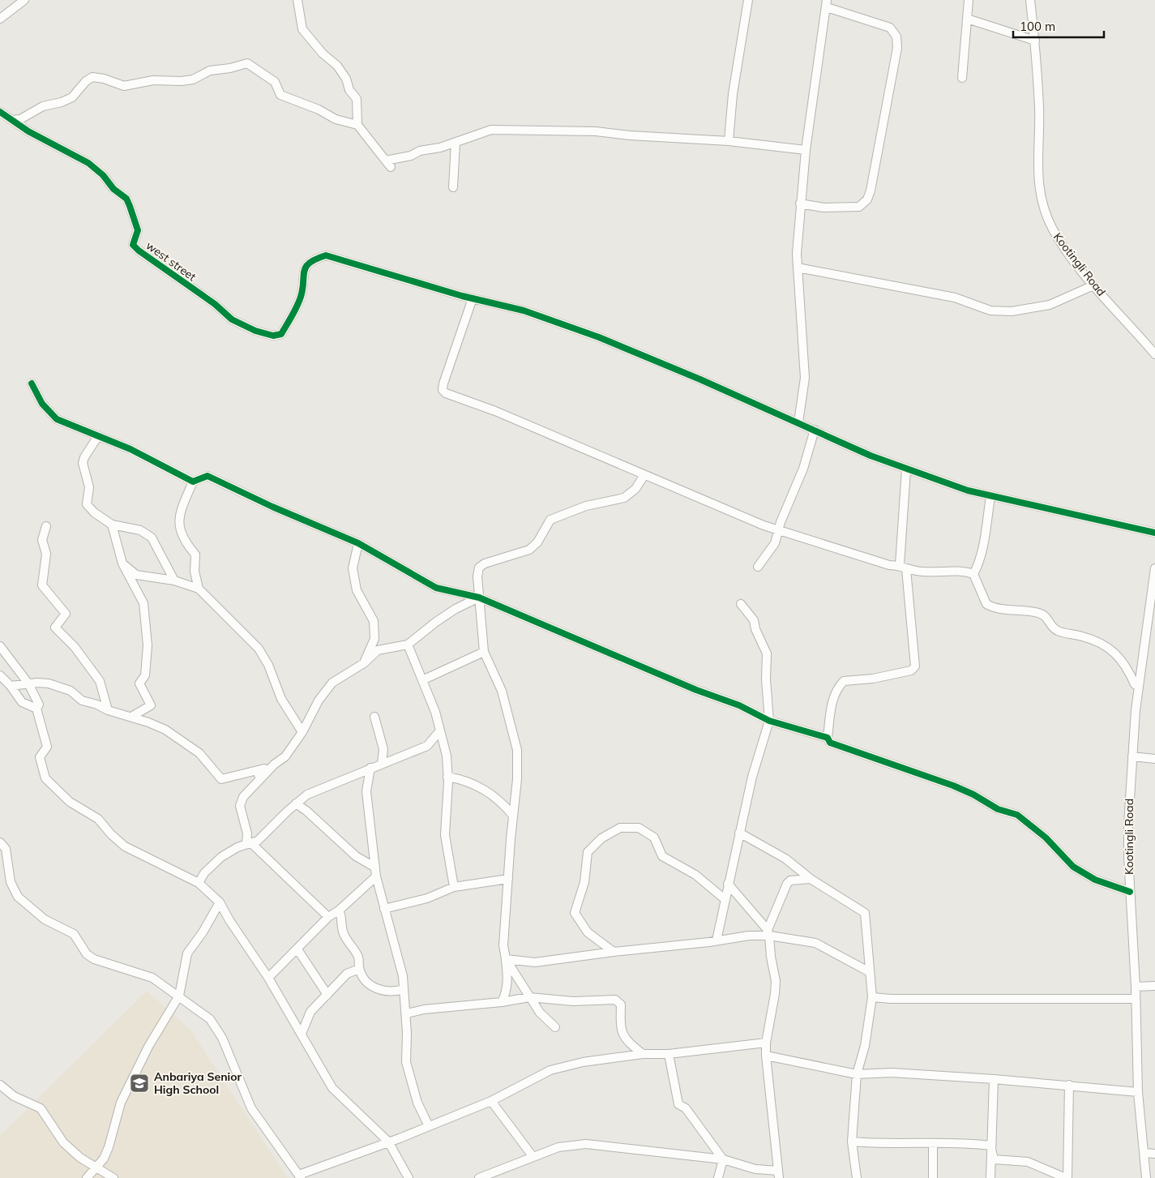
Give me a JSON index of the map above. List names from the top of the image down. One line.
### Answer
{"streets":{"street":["west street","Kootingli Road"]},"places":{"school or university":["Anbariya Senior High School"]},"scale_bar":"100 m"}
